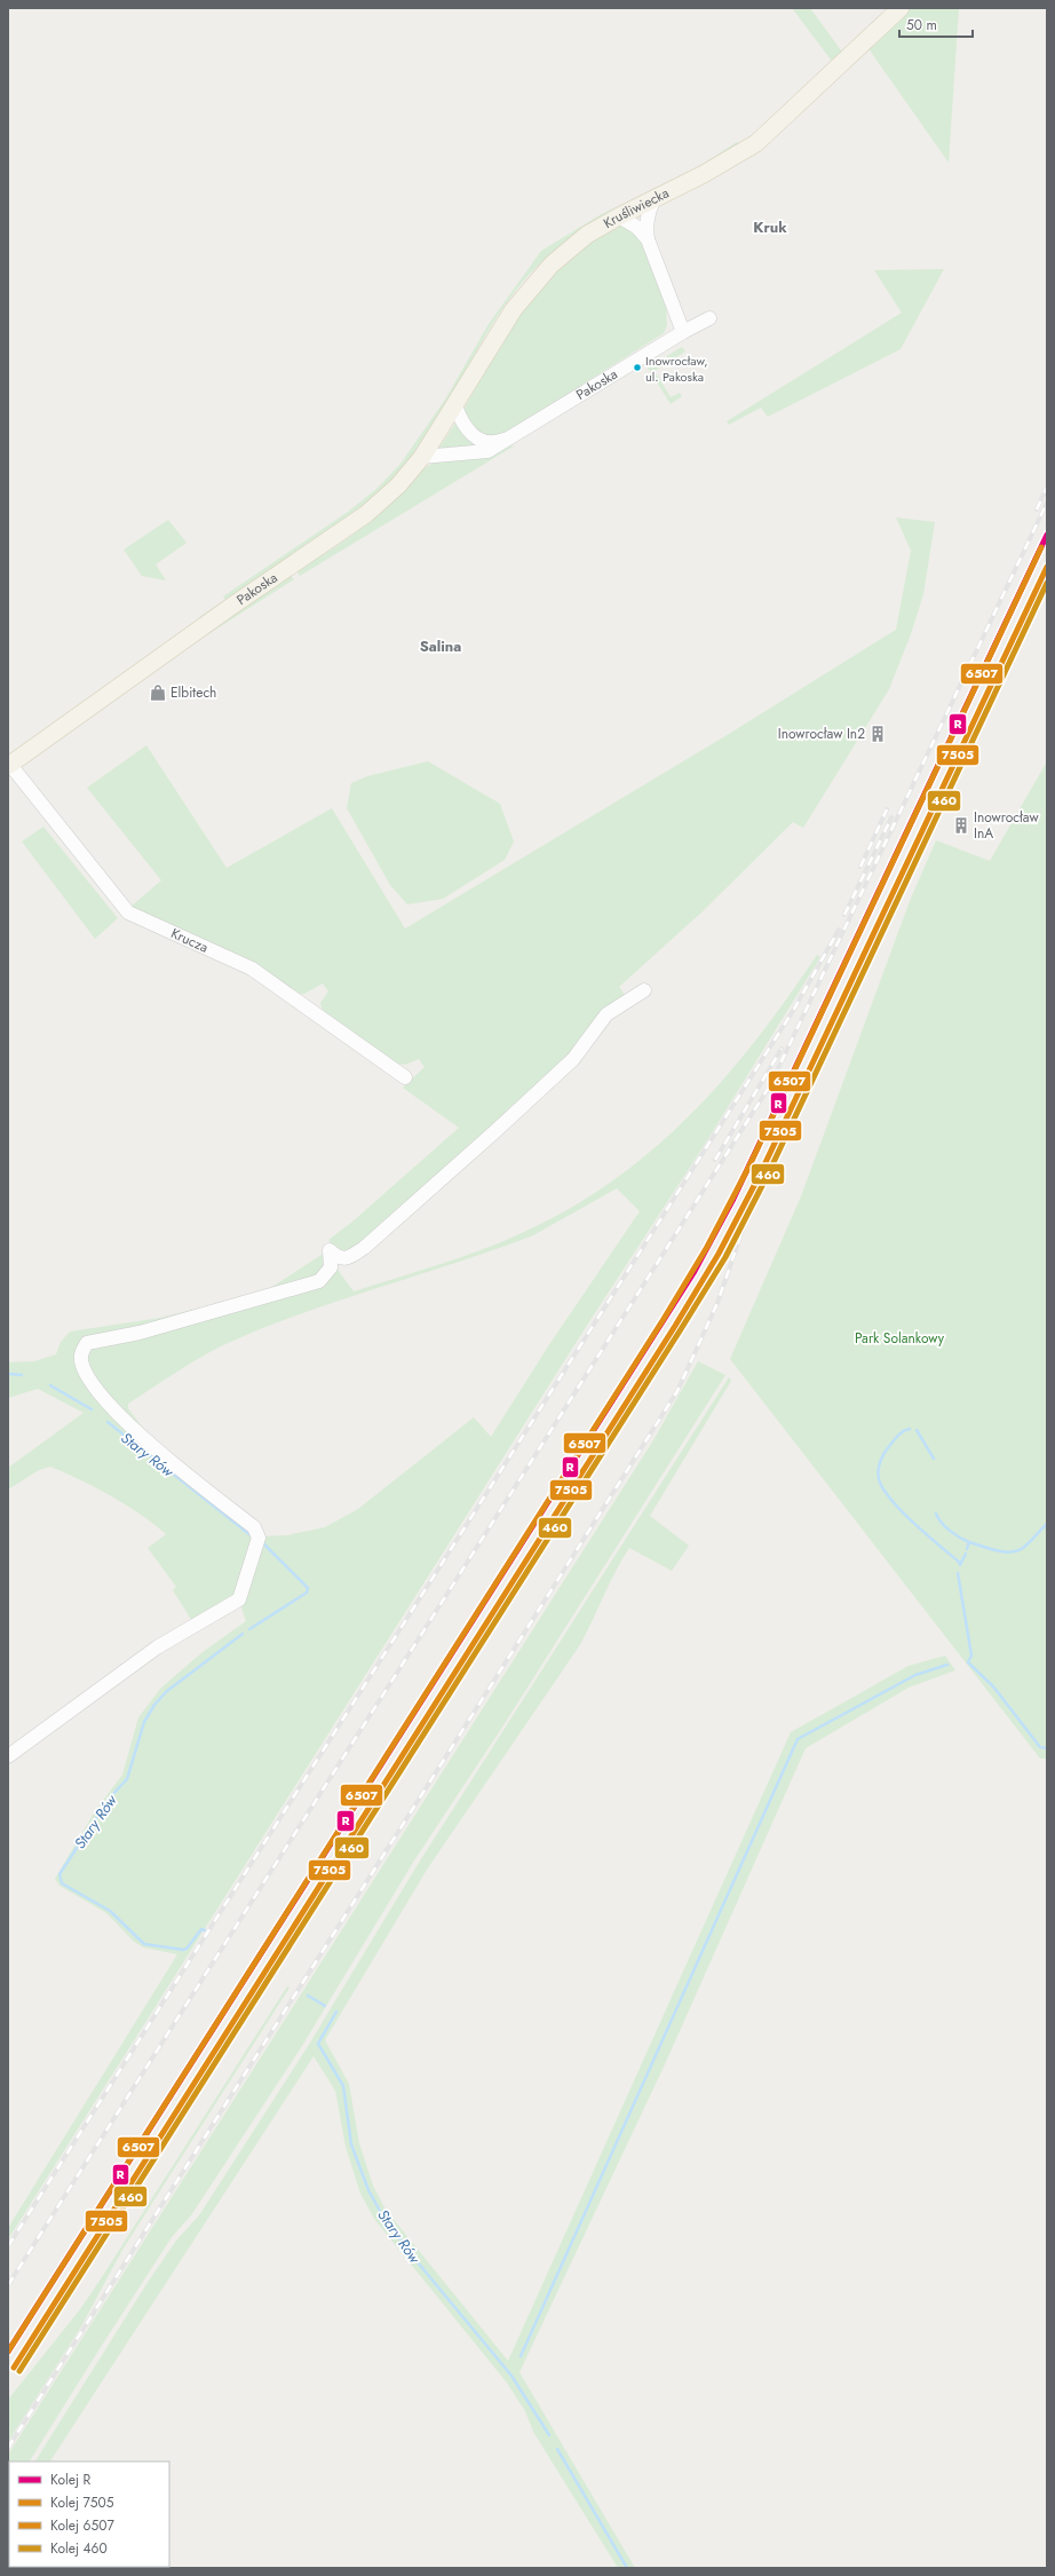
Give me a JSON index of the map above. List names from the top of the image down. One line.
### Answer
{"streets":{"main road":["Kruśliwiecka","Pakoska"],"street":["Krucza"]},"crossings":[["Kruśliwiecka","Pakoska"],["Pakoska","Krucza"]],"districts":["Kruk","Salina"],"water":["Stary Rów"],"parks":["Park Solankowy"],"places":{"other":["Inowrocław, ul. Pakoska"],"shop":["Elbitech"],"building":["Inowrocław In2","Inowrocław InA"]},"lines":["rail line R","rail line 6507","rail line 7505","rail line 460"],"legend":["Kolej R","Kolej 7505","Kolej 6507","Kolej 460"],"scale_bar":"50 m"}
